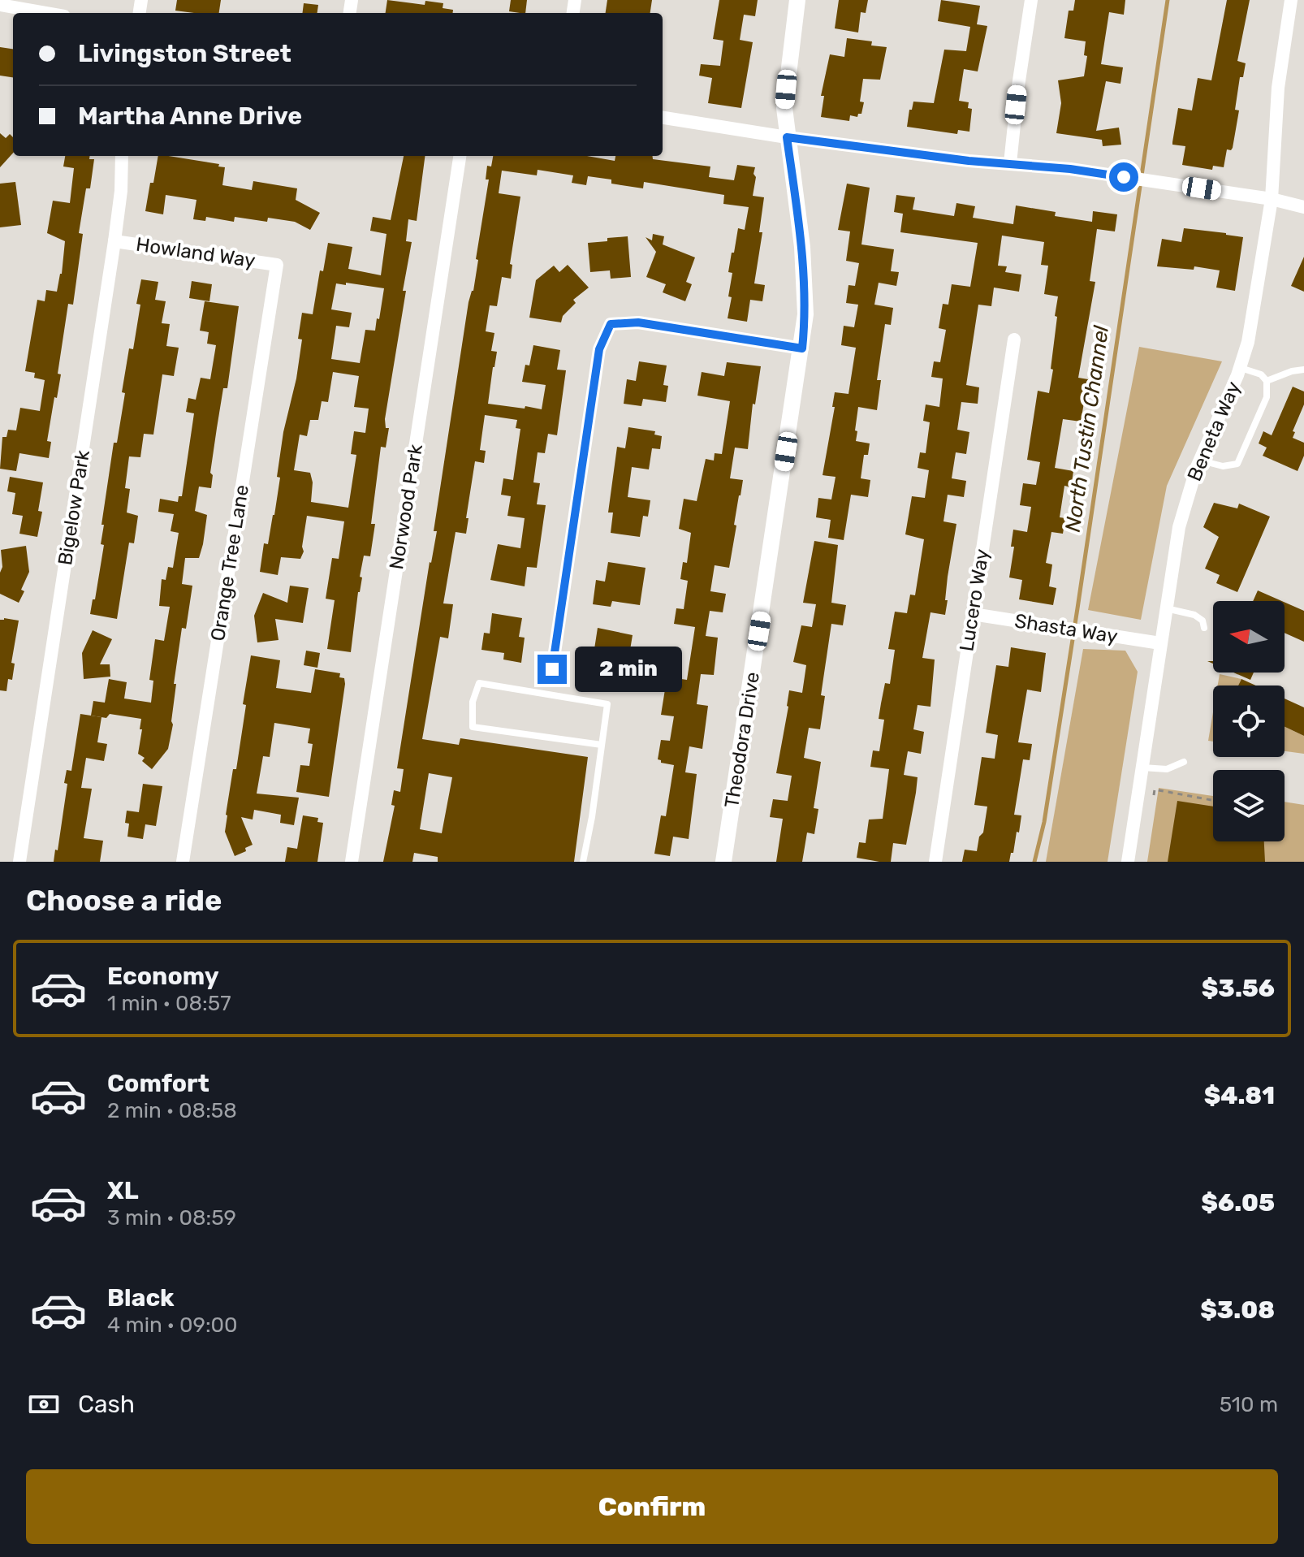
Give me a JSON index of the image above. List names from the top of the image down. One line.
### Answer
{"streets":{"street":["Howland Way","Beneta Way","Norwood Park","Bigelow Park","Orange Tree Lane","Lucero Way","Shasta Way","Theodora Drive"]},"crossings":[["Howland Way","Bigelow Park"],["Howland Way","Orange Tree Lane"],["Beneta Way","Shasta Way"],["Lucero Way","Shasta Way"]],"water":["North Tustin Channel"],"north":"left","page":{"banner":["Livingston Street","Martha Anne Drive"],"bubble":"2 min","heading":"Choose a ride","list":[{"name":"Economy","note":"1 min · 08:57","value":"$3.56"},{"name":"Comfort","note":"2 min · 08:58","value":"$4.81"},{"name":"XL","note":"3 min · 08:59","value":"$6.05"},{"name":"Black","note":"4 min · 09:00","value":"$3.08"}],"pay":["Cash","510 m"],"buttons":"Confirm"}}
